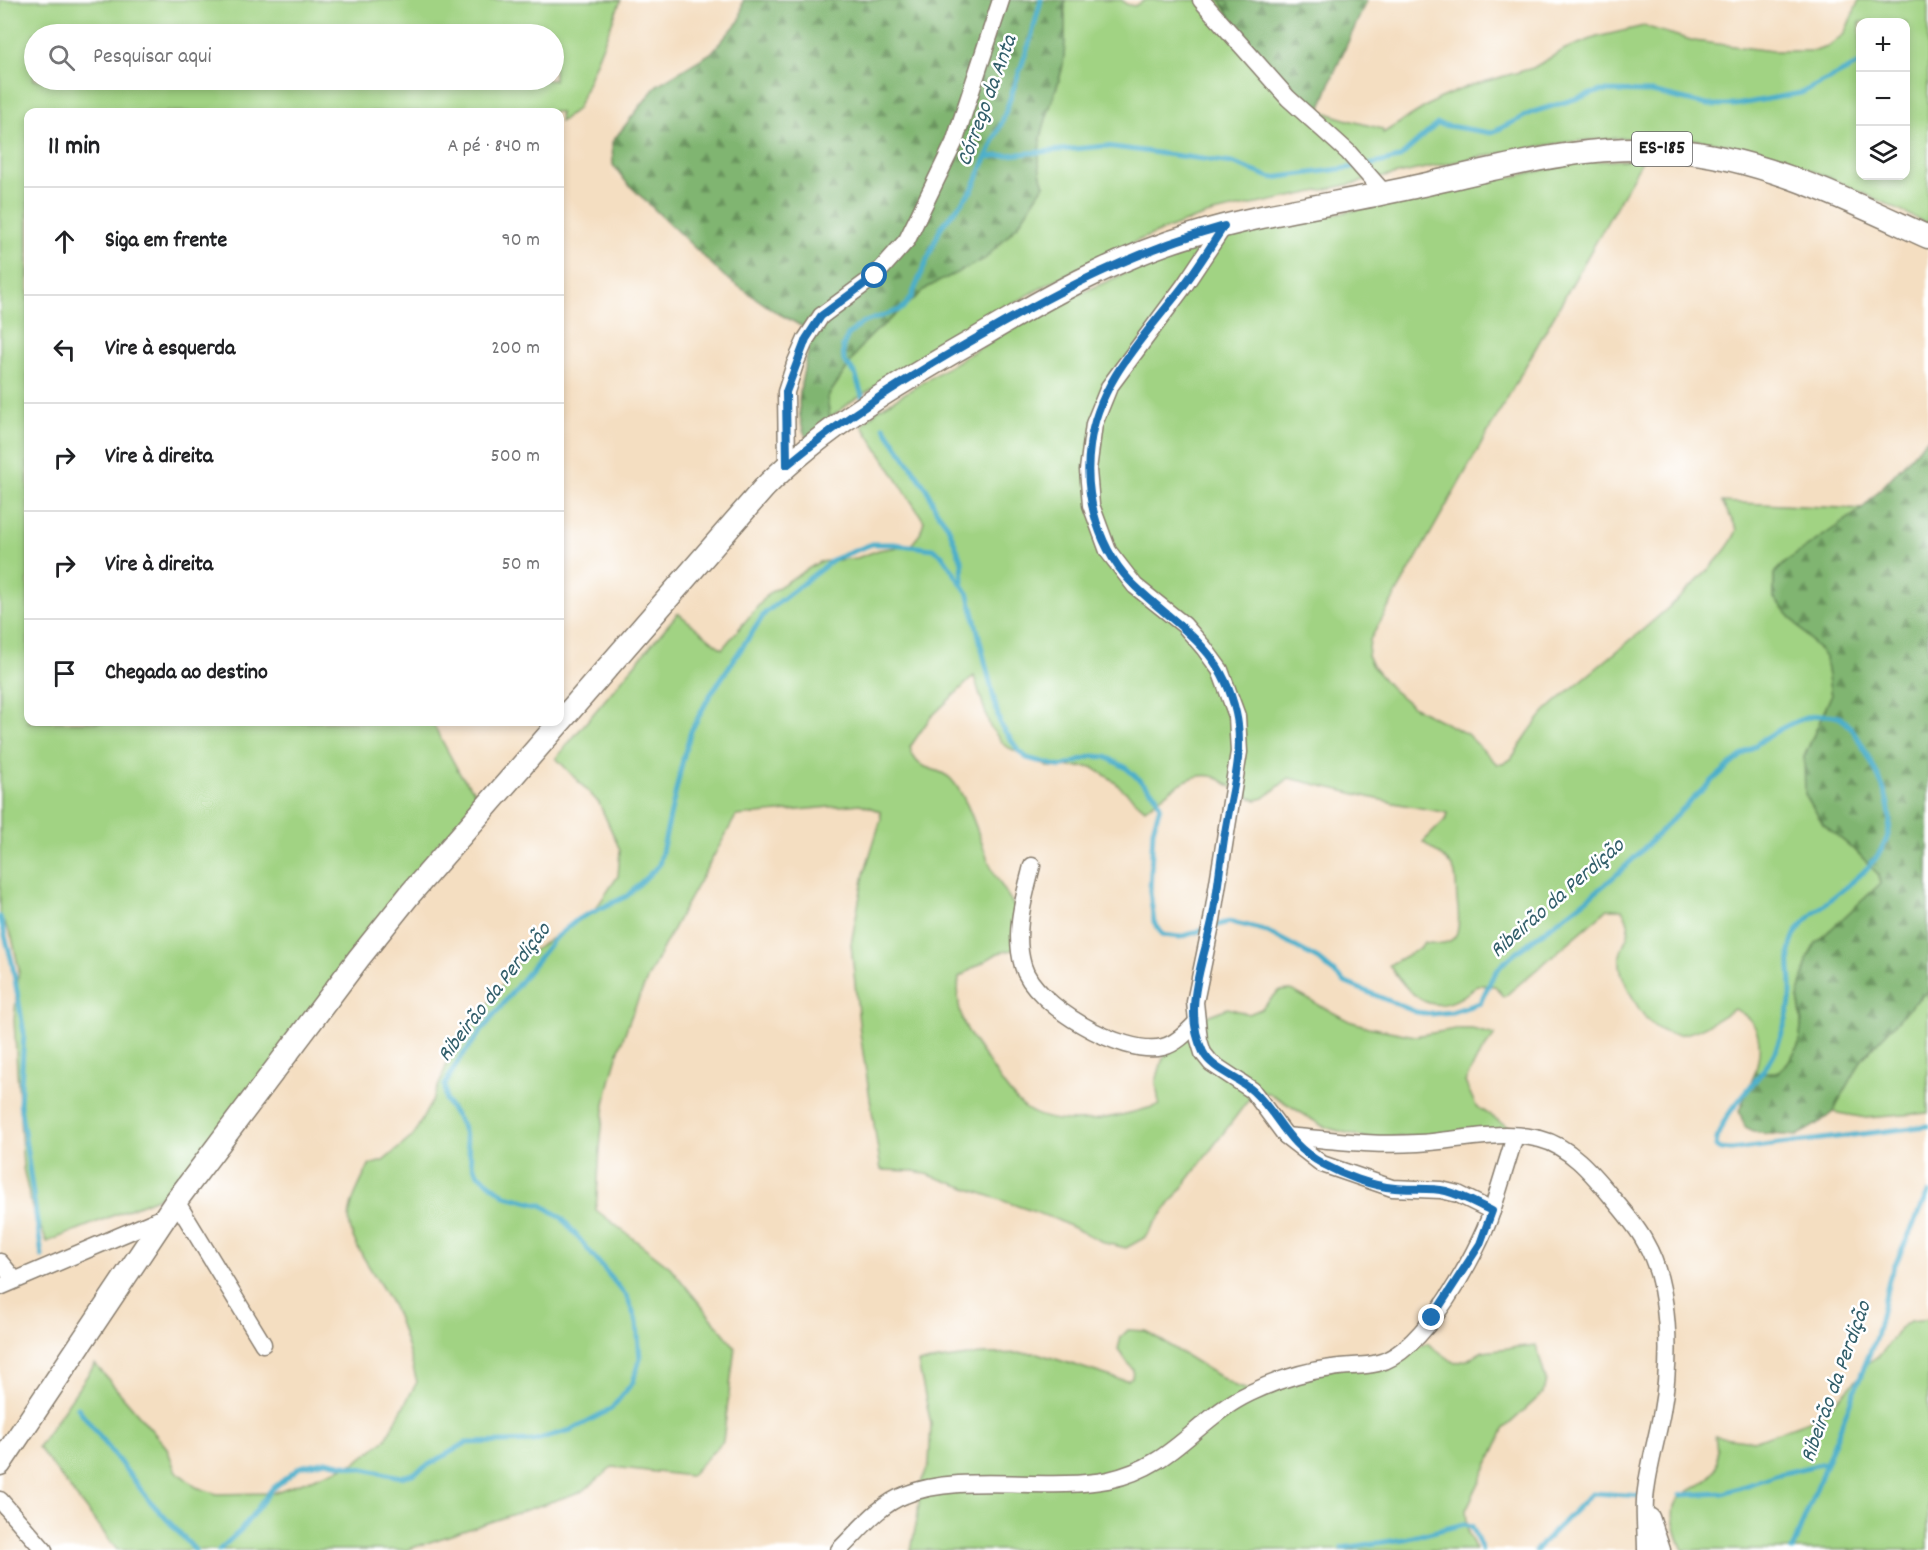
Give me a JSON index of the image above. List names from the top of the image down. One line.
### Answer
{"streets":{"main road":["ES-185"]},"water":["Córrego da Anta","Ribeirão da Perdição"],"page":{"map_buttons":["+","−"],"search":"Pesquisar aqui","heading":["11 min","A pé · 840 m"],"list":[["Siga em frente","90 m"],["Vire à esquerda","200 m"],["Vire à direita","500 m"],["Vire à direita","50 m"],"Chegada ao destino"]}}
